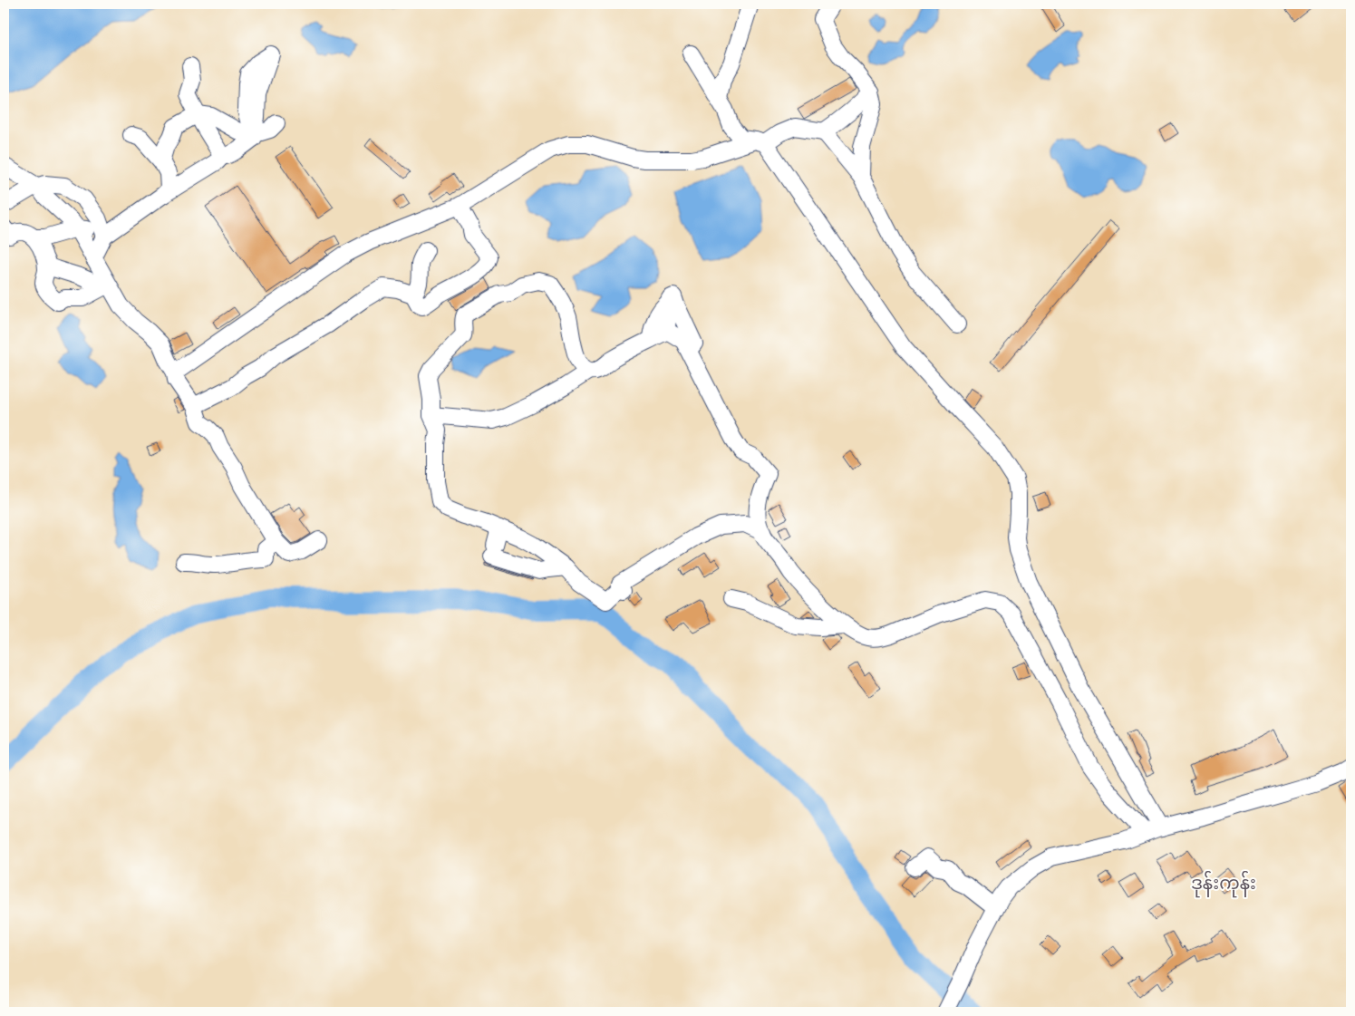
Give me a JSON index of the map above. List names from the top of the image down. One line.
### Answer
{"districts":["ဒုန်းကုန်း"]}
